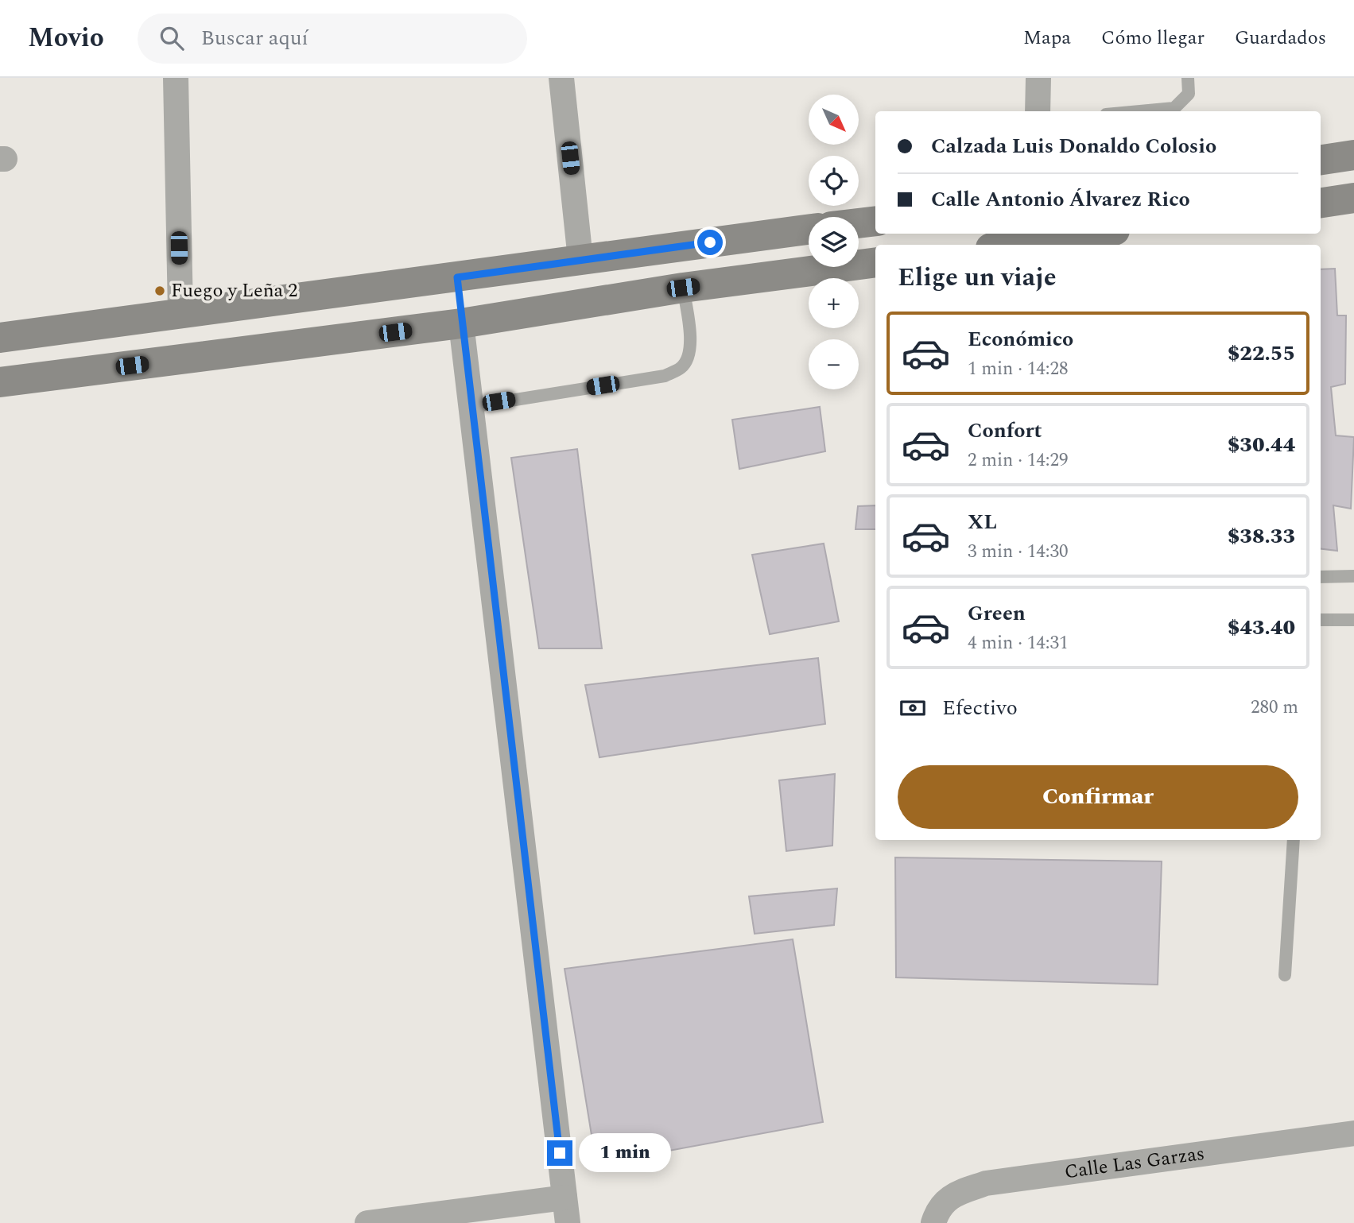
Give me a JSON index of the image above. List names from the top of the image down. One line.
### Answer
{"streets":{"street":["Calle Las Garzas"]},"places":["Fuego y Leña 2"],"north":"bottom right","page":{"header":"Movio","search":"Buscar aquí","nav":["Mapa","Cómo llegar","Guardados"],"map_buttons":["+","−"],"banner":["Calzada Luis Donaldo Colosio","Calle Antonio Álvarez Rico"],"heading":"Elige un viaje","list":[{"name":"Económico","note":"1 min · 14:28","value":"$22.55"},{"name":"Confort","note":"2 min · 14:29","value":"$30.44"},{"name":"XL","note":"3 min · 14:30","value":"$38.33"},{"name":"Green","note":"4 min · 14:31","value":"$43.40"}],"pay":["Efectivo","280 m"],"buttons":"Confirmar","bubble":"1 min"}}
